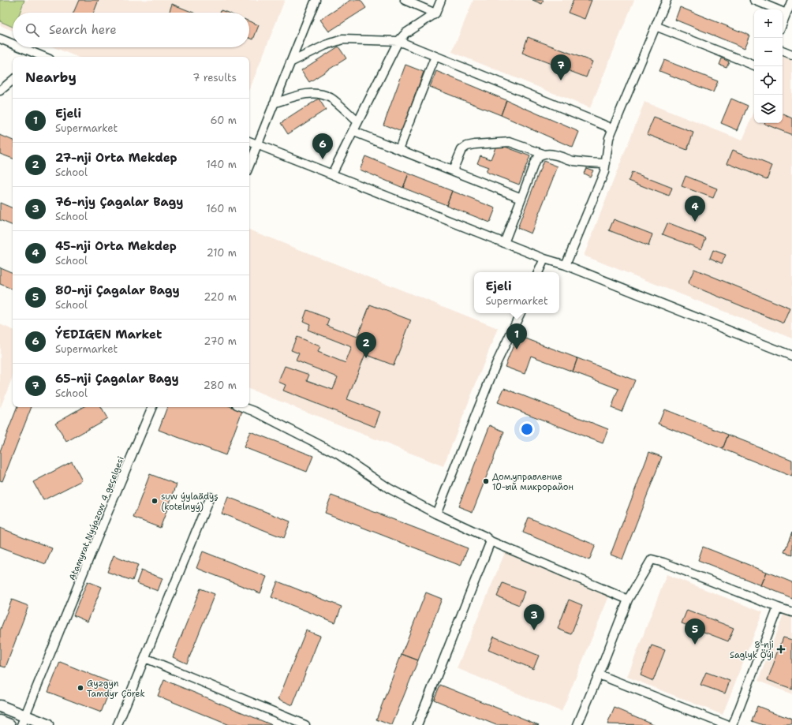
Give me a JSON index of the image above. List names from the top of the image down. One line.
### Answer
{"streets":{"street":["Atamyrat Nyýazow 4 geçelgesi"]},"places":{"other":["Дом.управление 10-ый микрорайон","suw ýylaädyş (kotelnyý)","Gyzgyn Tamdyr Çörek"],"health":["8-nji Saglyk Öýi"]},"page":{"map_buttons":["+","−"],"search":"Search here","pins":["7","6","4","1","2","3","5"],"heading":["Nearby","7 results"],"list":[{"mark":"1","name":"Ejeli","note":"Supermarket","value":"60 m"},{"mark":"2","name":"27-nji Orta Mekdep","note":"School","value":"140 m"},{"mark":"3","name":"76-njy Çagalar Bagy","note":"School","value":"160 m"},{"mark":"4","name":"45-nji Orta Mekdep","note":"School","value":"210 m"},{"mark":"5","name":"80-nji Çagalar Bagy","note":"School","value":"220 m"},{"mark":"6","name":"ÝEDIGEN Market","note":"Supermarket","value":"270 m"},{"mark":"7","name":"65-nji Çagalar Bagy","note":"School","value":"280 m"}],"popup":["Ejeli","Supermarket"]}}
